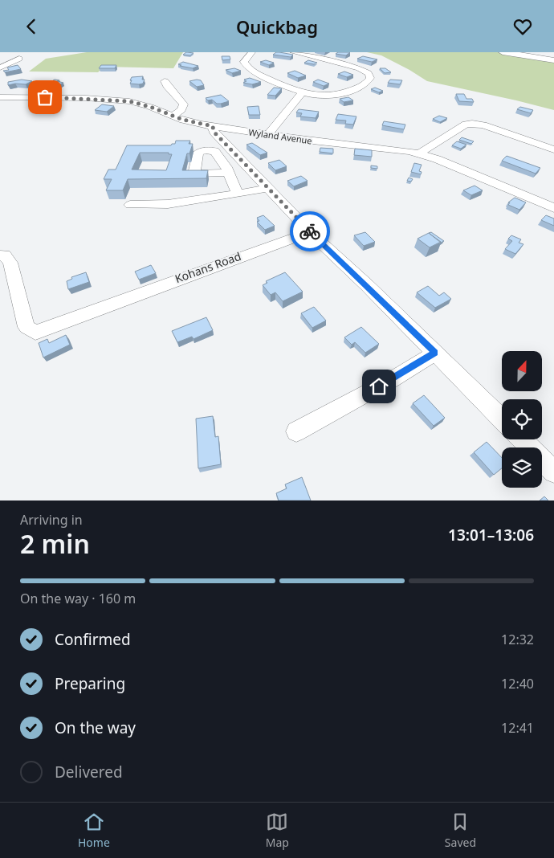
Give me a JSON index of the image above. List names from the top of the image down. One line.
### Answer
{"streets":{"street":["Wyland Avenue","Kohans Road"]},"north":"top","page":{"header":"Quickbag","heading":["2 min","Arriving in","13:01–13:06"],"bar":"On the way · 160 m","list":[["Confirmed","12:32"],["Preparing","12:40"],["On the way","12:41"],"Delivered"],"tabs":["Home","Map","Saved"]}}
